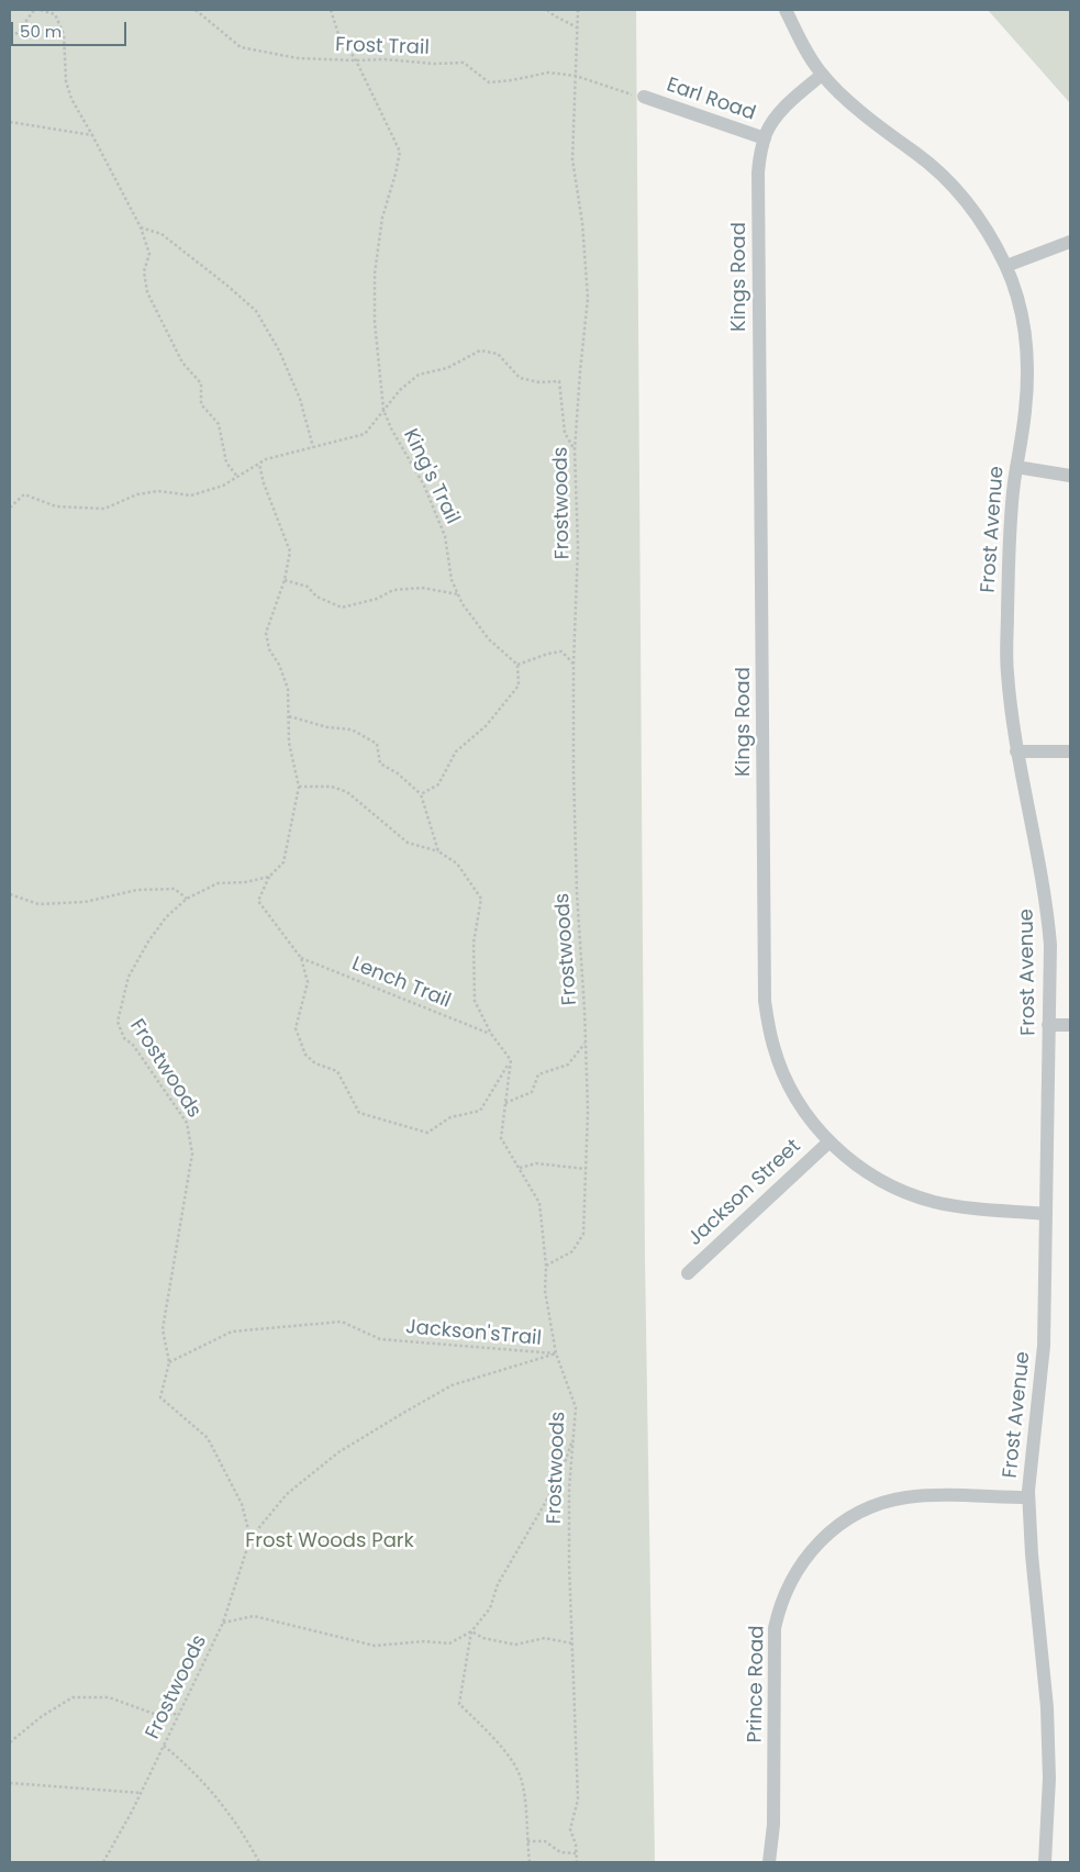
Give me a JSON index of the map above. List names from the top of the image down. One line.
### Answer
{"streets":{"street":["Earl Road","Kings Road","Frost Avenue","Jackson Street","Prince Road"],"path":["Frost Trail","King's Trail","Frostwoods","Lench Trail","Jackson'sTrail"]},"crossings":[["Frost Trail","Earl Road"],["Frost Trail","King's Trail"],["Frost Trail","Frostwoods"],["Earl Road","Kings Road"],["Kings Road","Frost Avenue"],["Kings Road","Jackson Street"],["Frostwoods","Jackson'sTrail"],["Frost Avenue","Prince Road"]],"parks":["Frost Woods Park"],"scale_bar":"50 m"}
